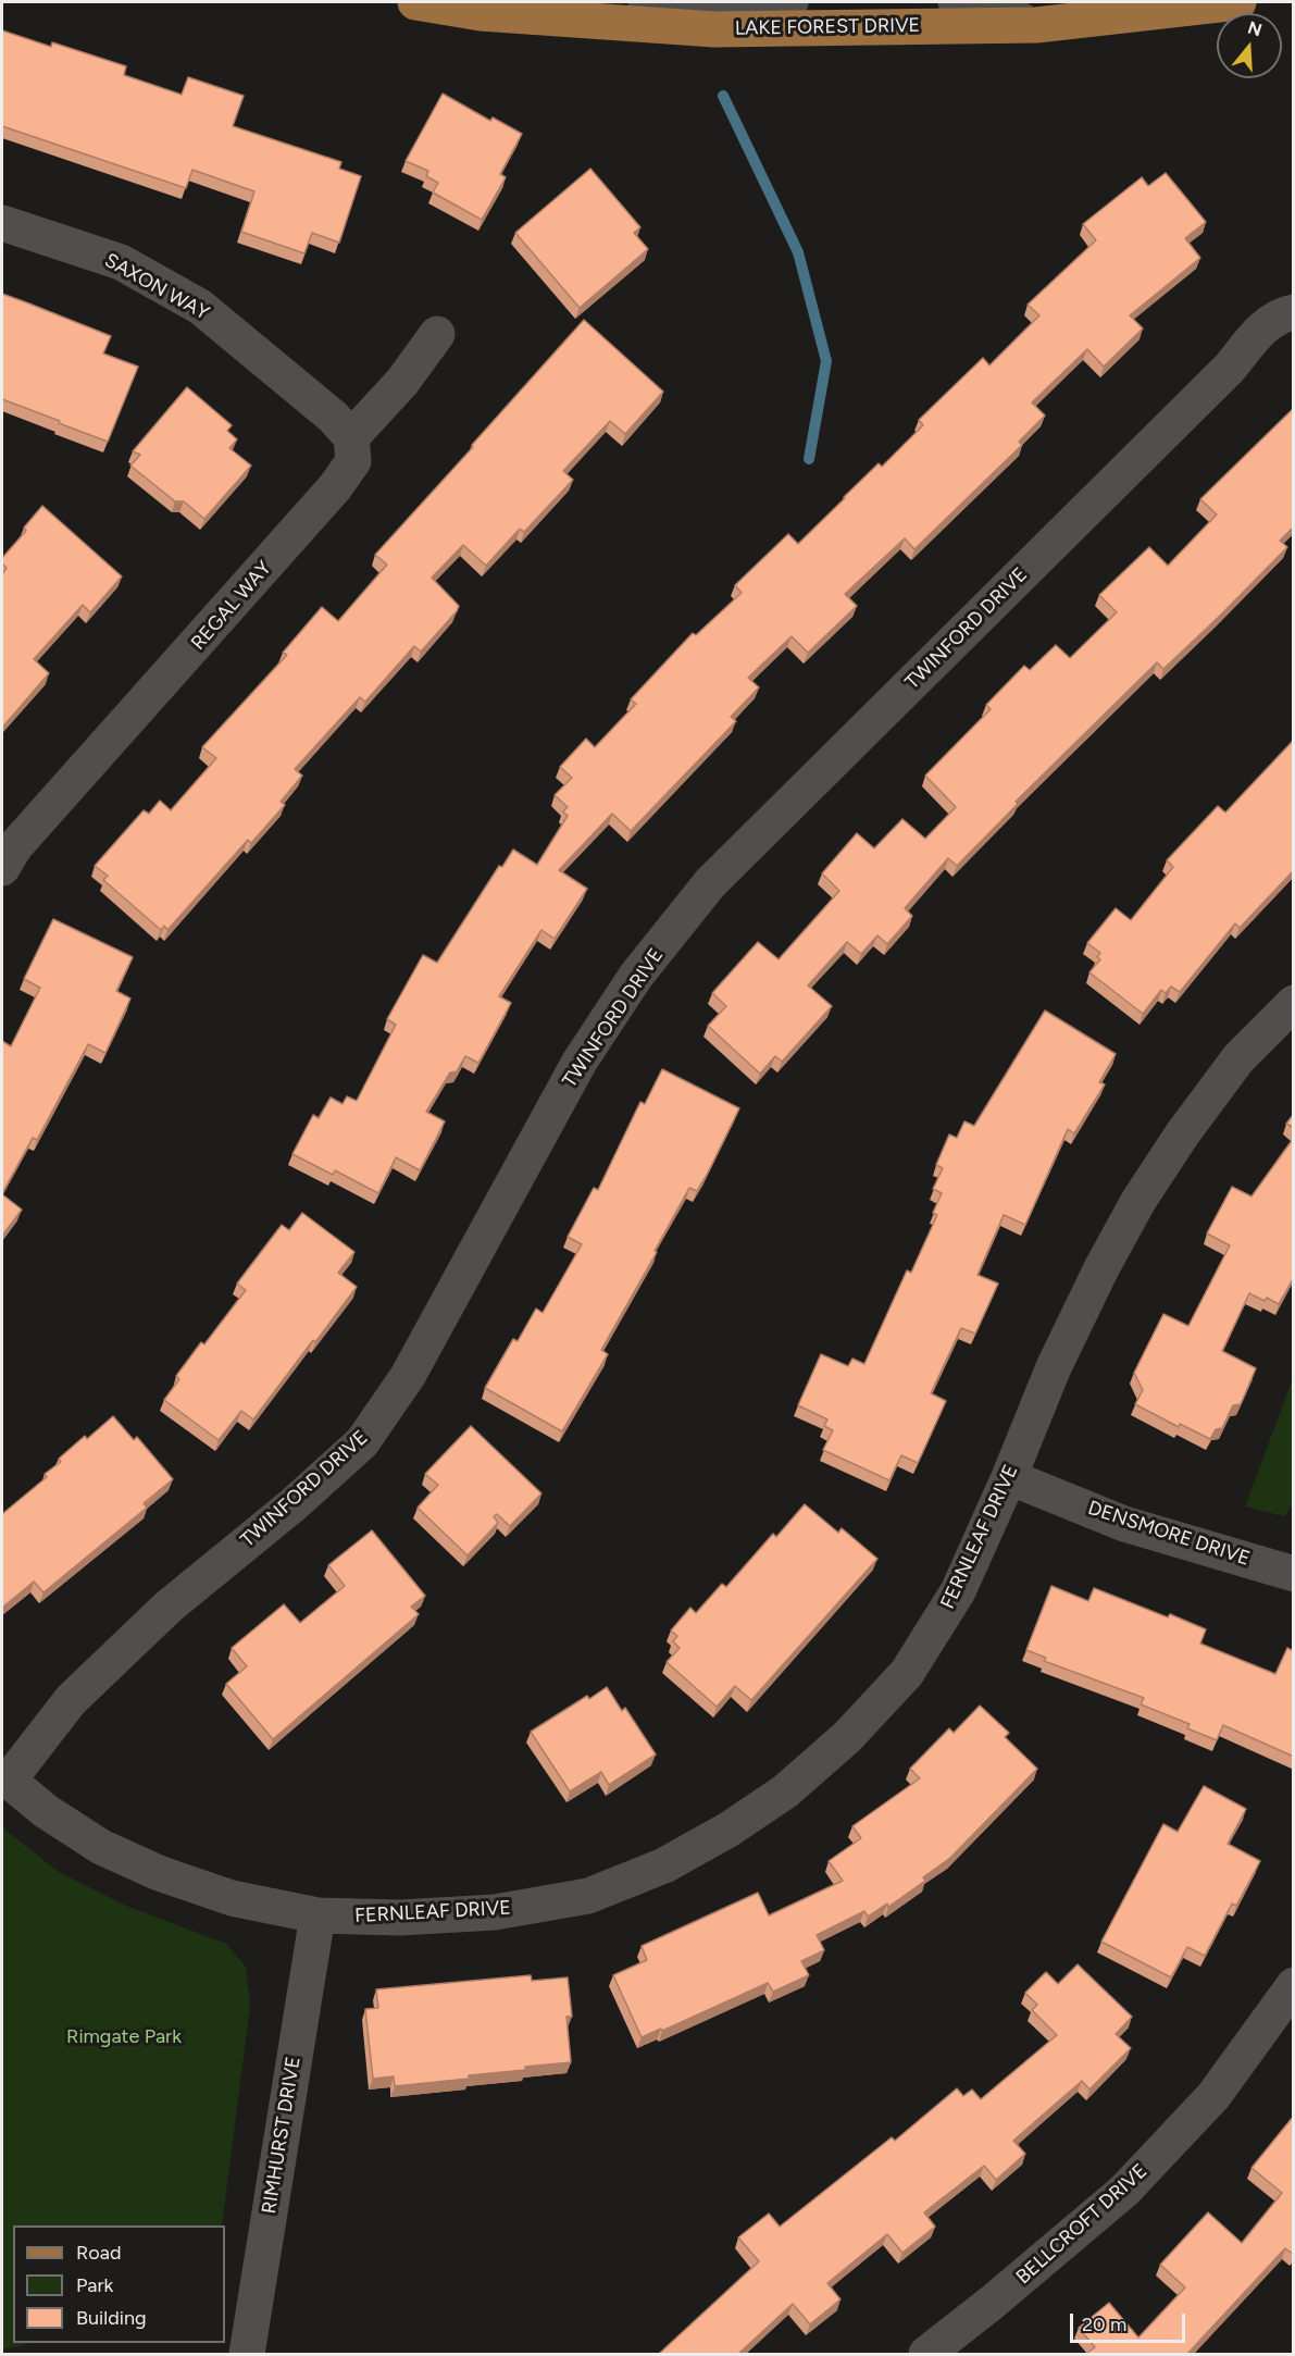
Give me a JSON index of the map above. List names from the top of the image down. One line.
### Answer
{"streets":{"main road":["LAKE FOREST DRIVE"],"street":["SAXON WAY","REGAL WAY","TWINFORD DRIVE","DENSMORE DRIVE","FERNLEAF DRIVE","RIMHURST DRIVE","BELLCROFT DRIVE"]},"crossings":[["SAXON WAY","REGAL WAY"],["TWINFORD DRIVE","FERNLEAF DRIVE"],["DENSMORE DRIVE","FERNLEAF DRIVE"],["FERNLEAF DRIVE","RIMHURST DRIVE"]],"parks":["Rimgate Park"],"legend":["Road","Park","Building"],"scale_bar":"20 m","north":"top"}
